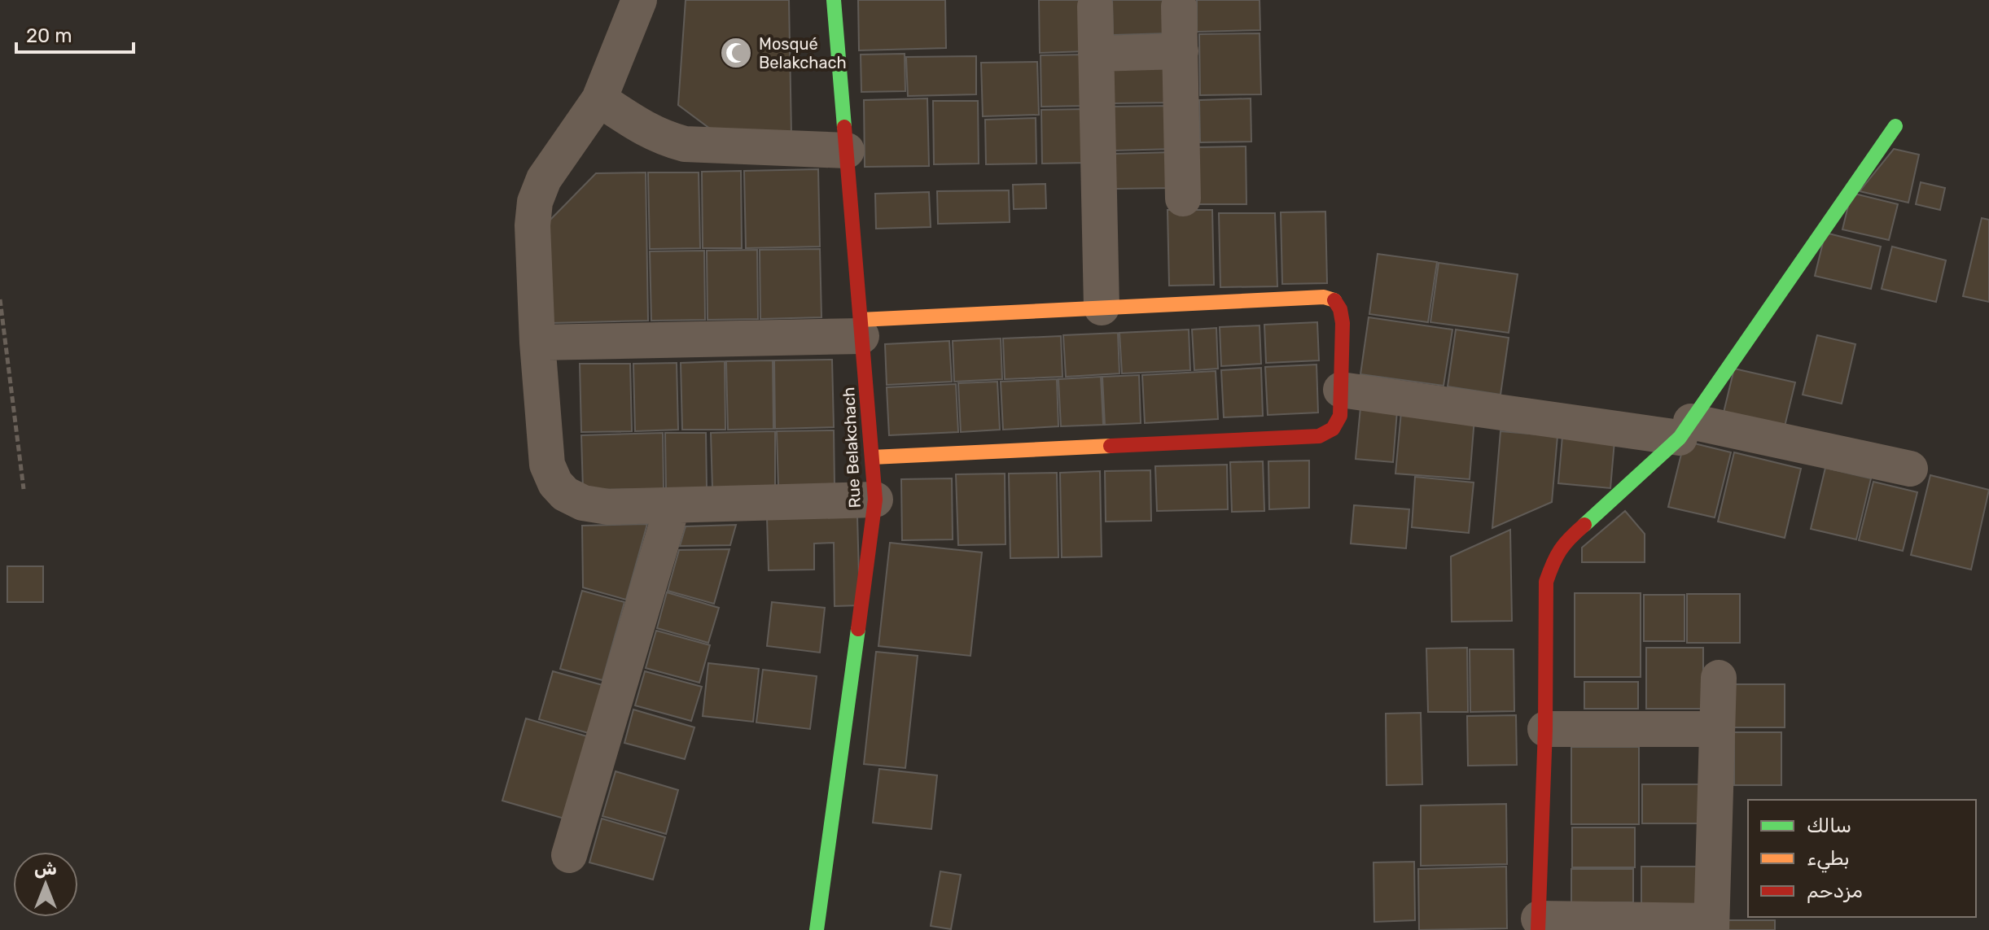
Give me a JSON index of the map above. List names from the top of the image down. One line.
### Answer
{"streets":{"street":["Rue Belakchach"]},"places":{"mosque":["Mosqué Belakchach"]},"legend":["سالك","بطيء","مزدحم"],"scale_bar":"20 m","north":"top"}
